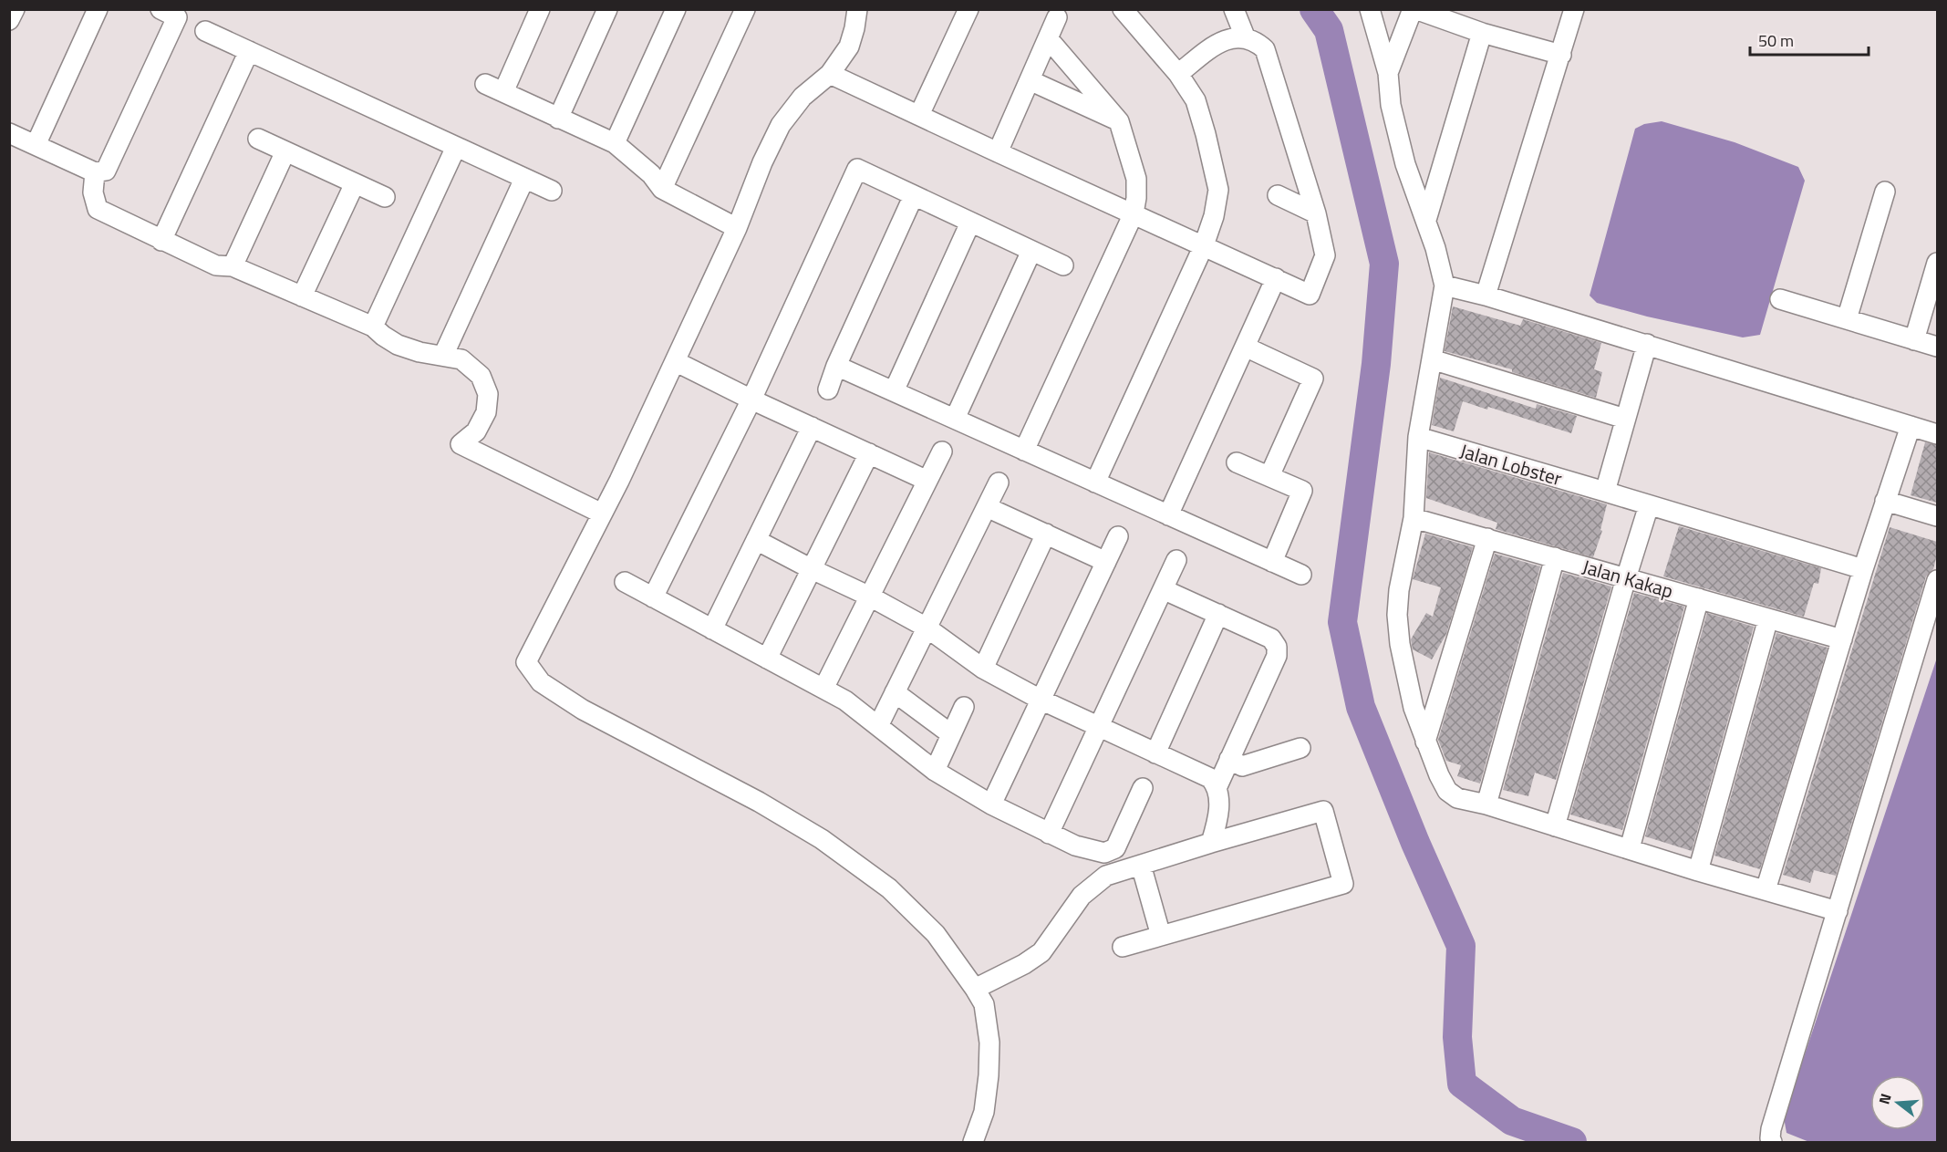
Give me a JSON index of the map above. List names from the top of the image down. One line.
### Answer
{"streets":{"street":["Jalan Lobster","Jalan Kakap"]},"scale_bar":"50 m","north":"left"}
